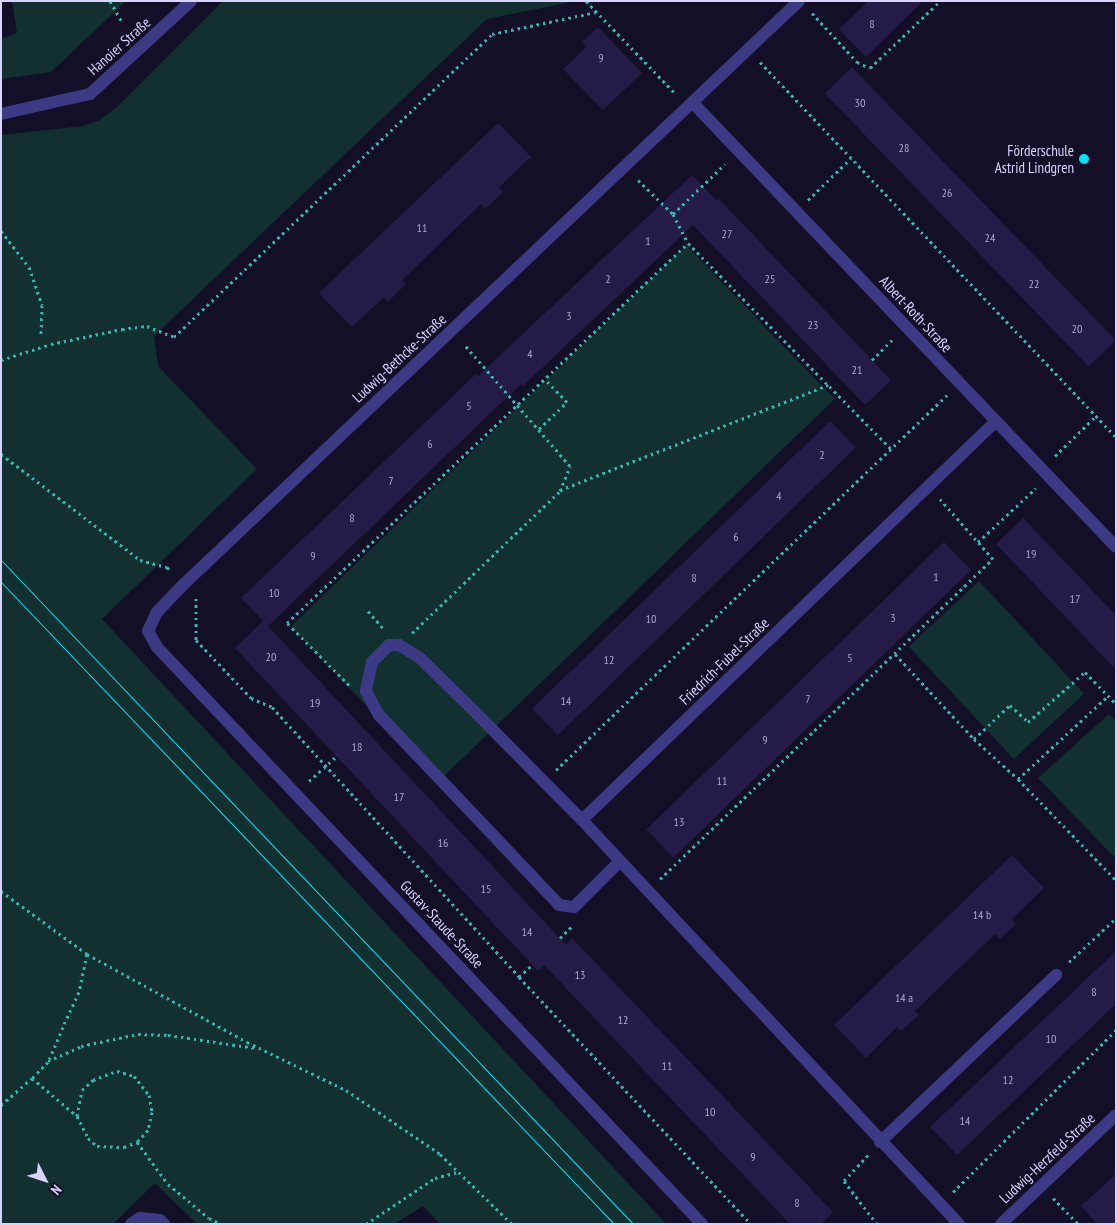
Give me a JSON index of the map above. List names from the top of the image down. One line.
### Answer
{"streets":{"street":["Hanoier Straße","Albert-Roth-Straße","Ludwig-Bethcke-Straße","Friedrich-Fubel-Straße","Gustav-Staude-Straße","Ludwig-Herzfeld-Straße"]},"crossings":[["Albert-Roth-Straße","Ludwig-Bethcke-Straße"],["Albert-Roth-Straße","Friedrich-Fubel-Straße"],["Ludwig-Bethcke-Straße","Gustav-Staude-Straße"]],"places":["Förderschule Astrid Lindgren"],"house_numbers":["8","9","30","28","26","11","27","24","1","2","25","22","3","23","20","4","21","5","6","2","7","4","8","6","19","9","1","8","10","17","3","10","20","5","12","7","14","19","9","18","11","17","13","16","15","14 b","14","13","8","14 a","12","10","11","12","10","14","9","8"],"north":"bottom right"}
